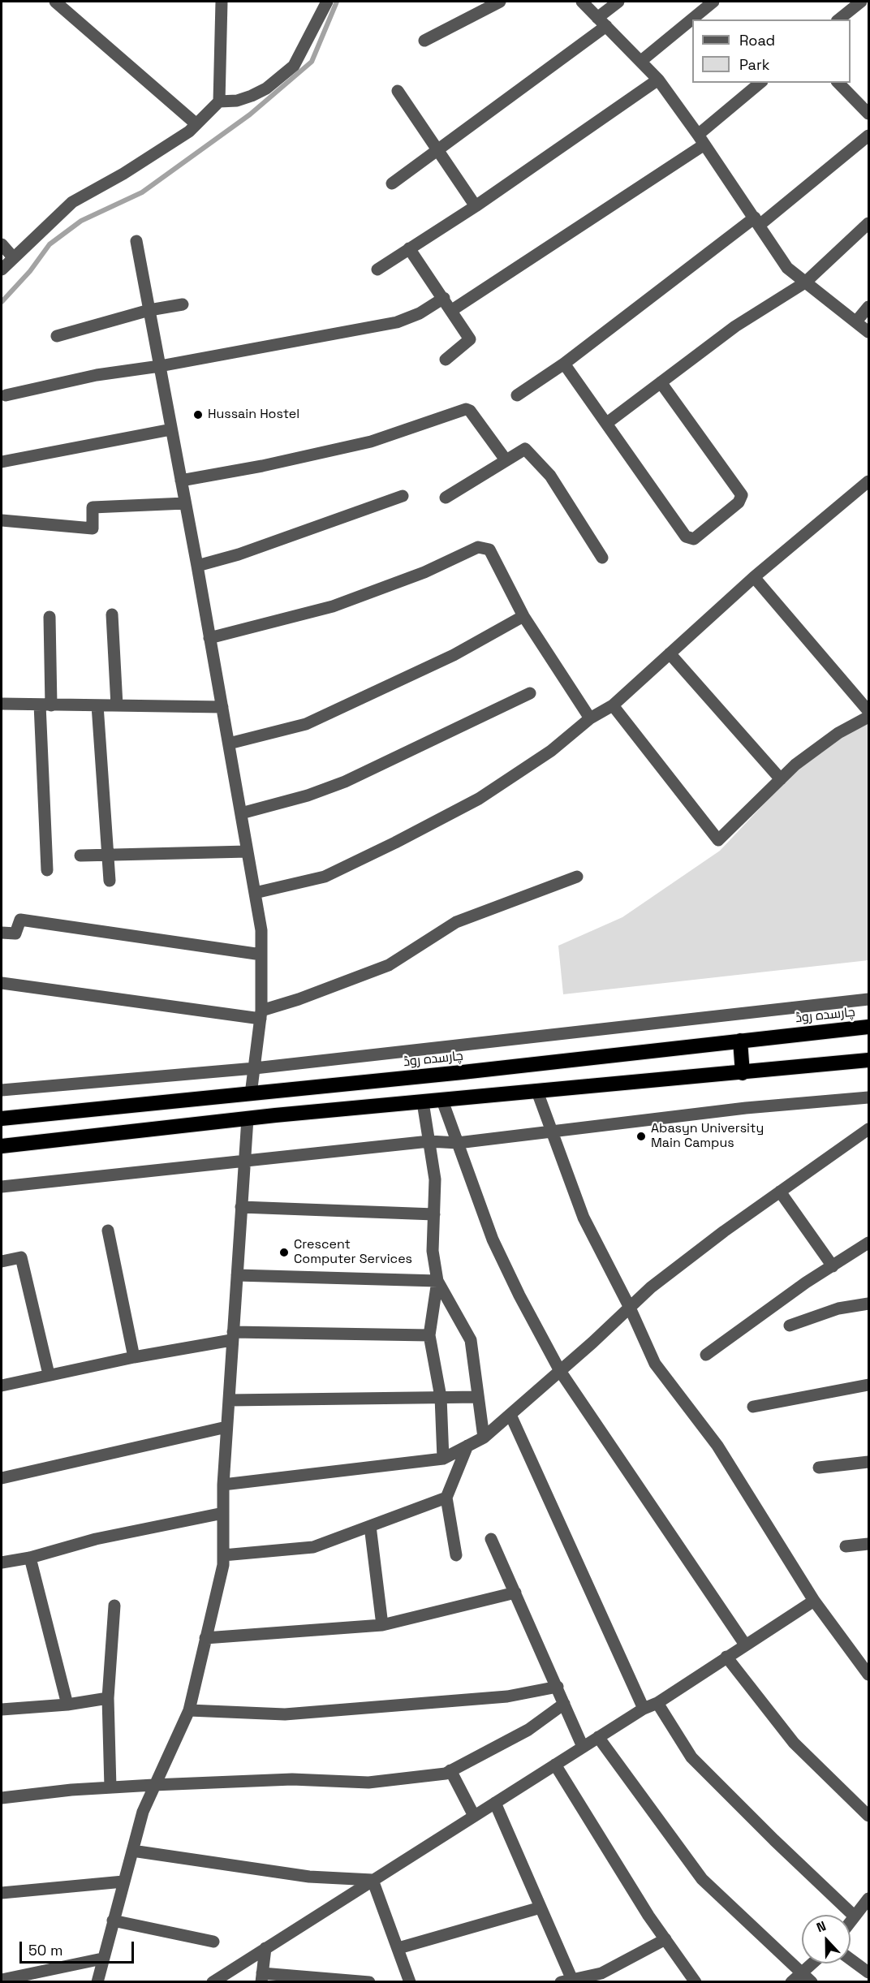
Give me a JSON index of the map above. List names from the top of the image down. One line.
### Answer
{"streets":{"highway":["چارسدہ روڈ"]},"places":["Hussain Hostel","Abasyn University Main Campus","Crescent Computer Services"],"legend":["Road","Park"],"scale_bar":"50 m","north":"top"}
